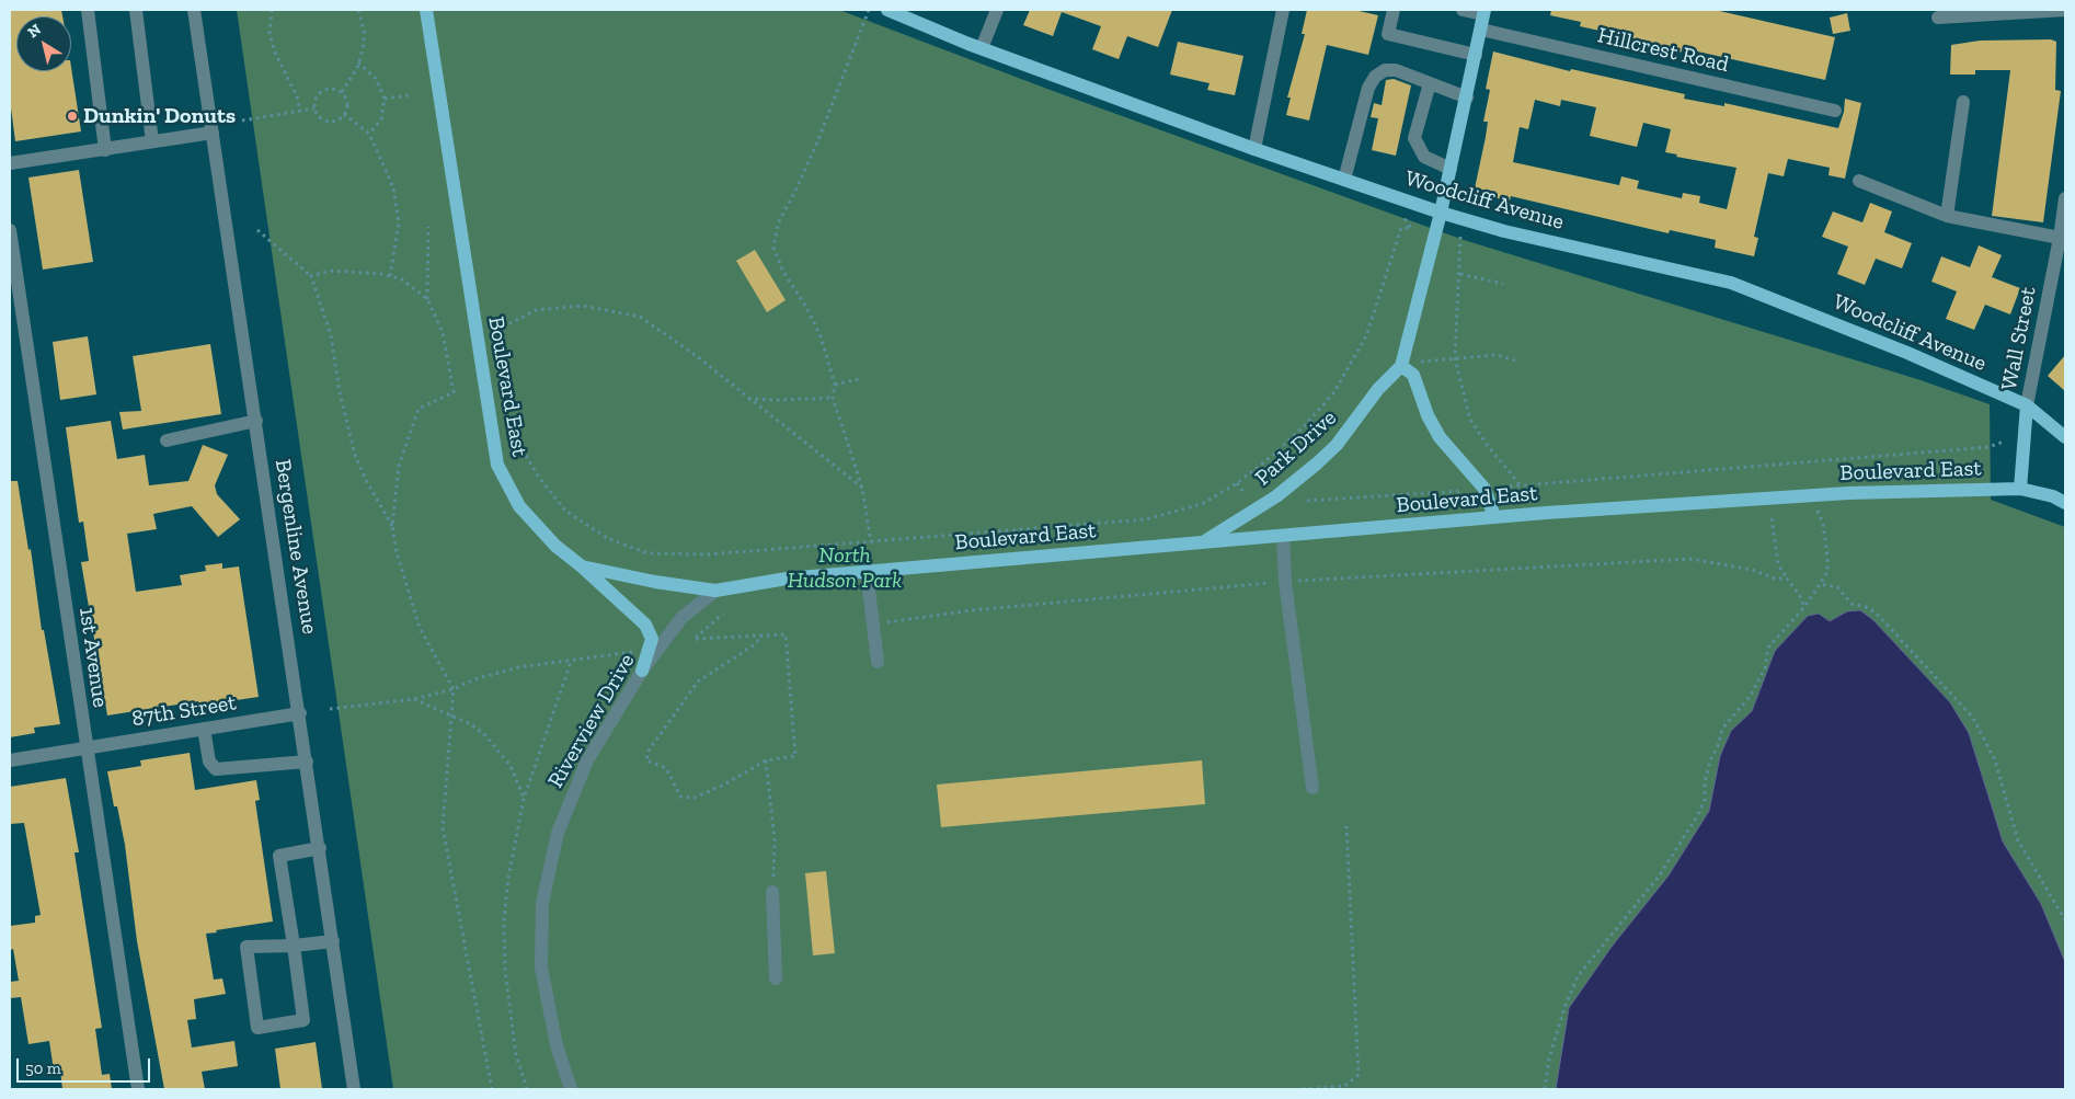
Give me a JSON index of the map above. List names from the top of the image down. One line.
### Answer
{"streets":{"main road":["Woodcliff Avenue","Wall Street","Boulevard East","Park Drive"],"street":["Hillcrest Road","Bergenline Avenue","1st Avenue","87th Street","Riverview Drive"]},"crossings":[["Woodcliff Avenue","Wall Street"],["Wall Street","Boulevard East"],["Boulevard East","Park Drive"],["Boulevard East","Riverview Drive"],["Bergenline Avenue","87th Street"],["1st Avenue","87th Street"]],"parks":["North Hudson Park"],"places":["Dunkin' Donuts"],"scale_bar":"50 m","north":"top left"}
